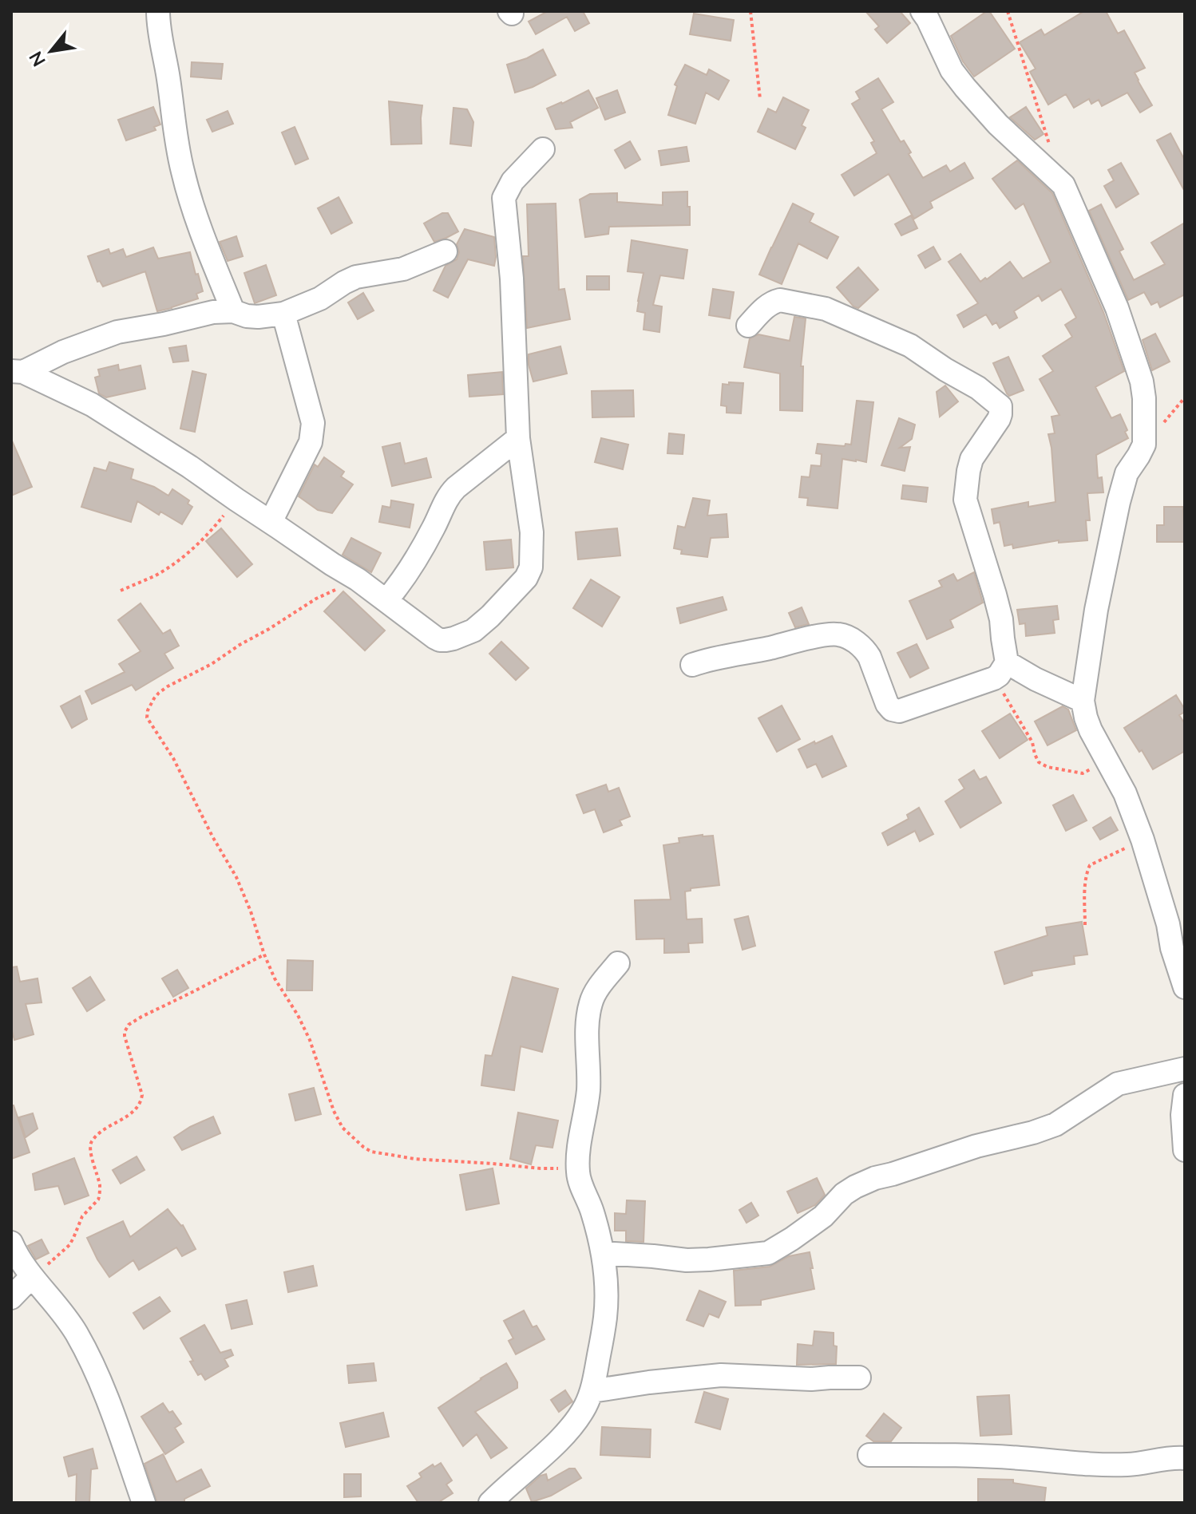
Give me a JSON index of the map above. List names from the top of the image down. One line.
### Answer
{"north":"bottom left"}
